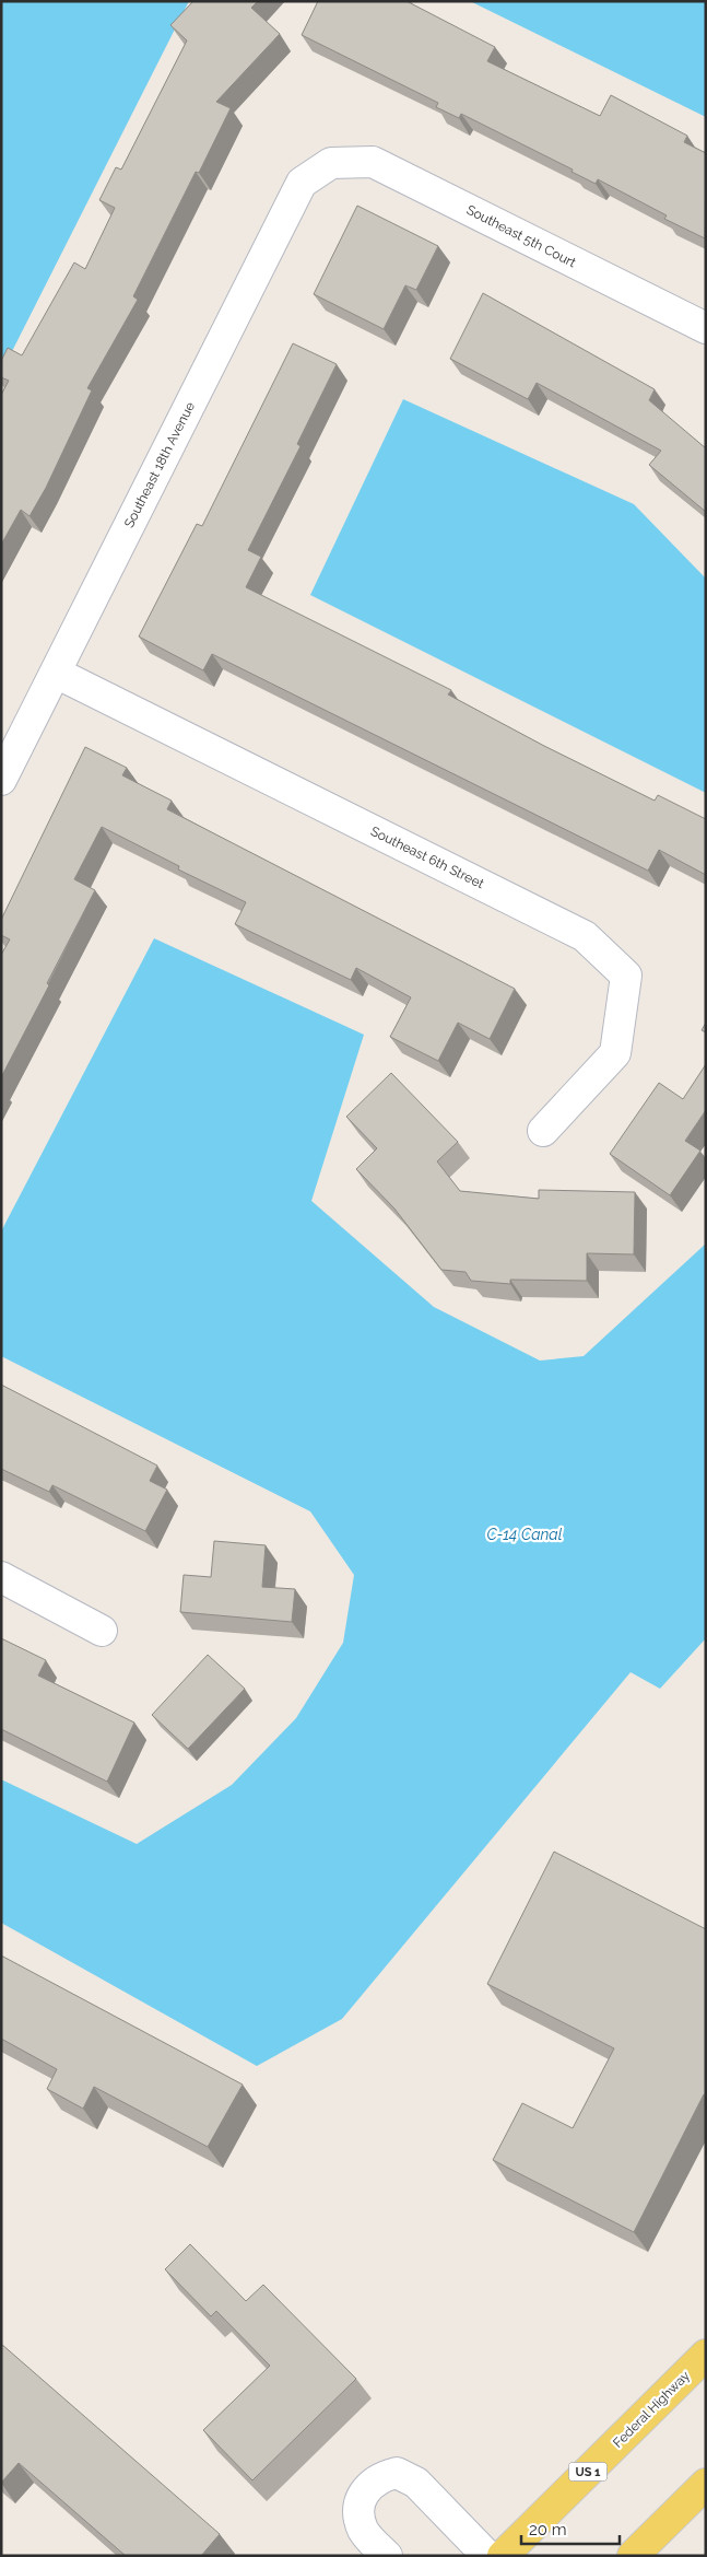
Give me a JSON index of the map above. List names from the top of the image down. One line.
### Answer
{"streets":{"main road":["Federal Highway","US 1"],"street":["Southeast 5th Court","Southeast 18th Avenue","Southeast 6th Street"]},"crossings":[["Southeast 5th Court","Southeast 18th Avenue"],["Southeast 18th Avenue","Southeast 6th Street"]],"water":["C-14 Canal"],"scale_bar":"20 m"}
